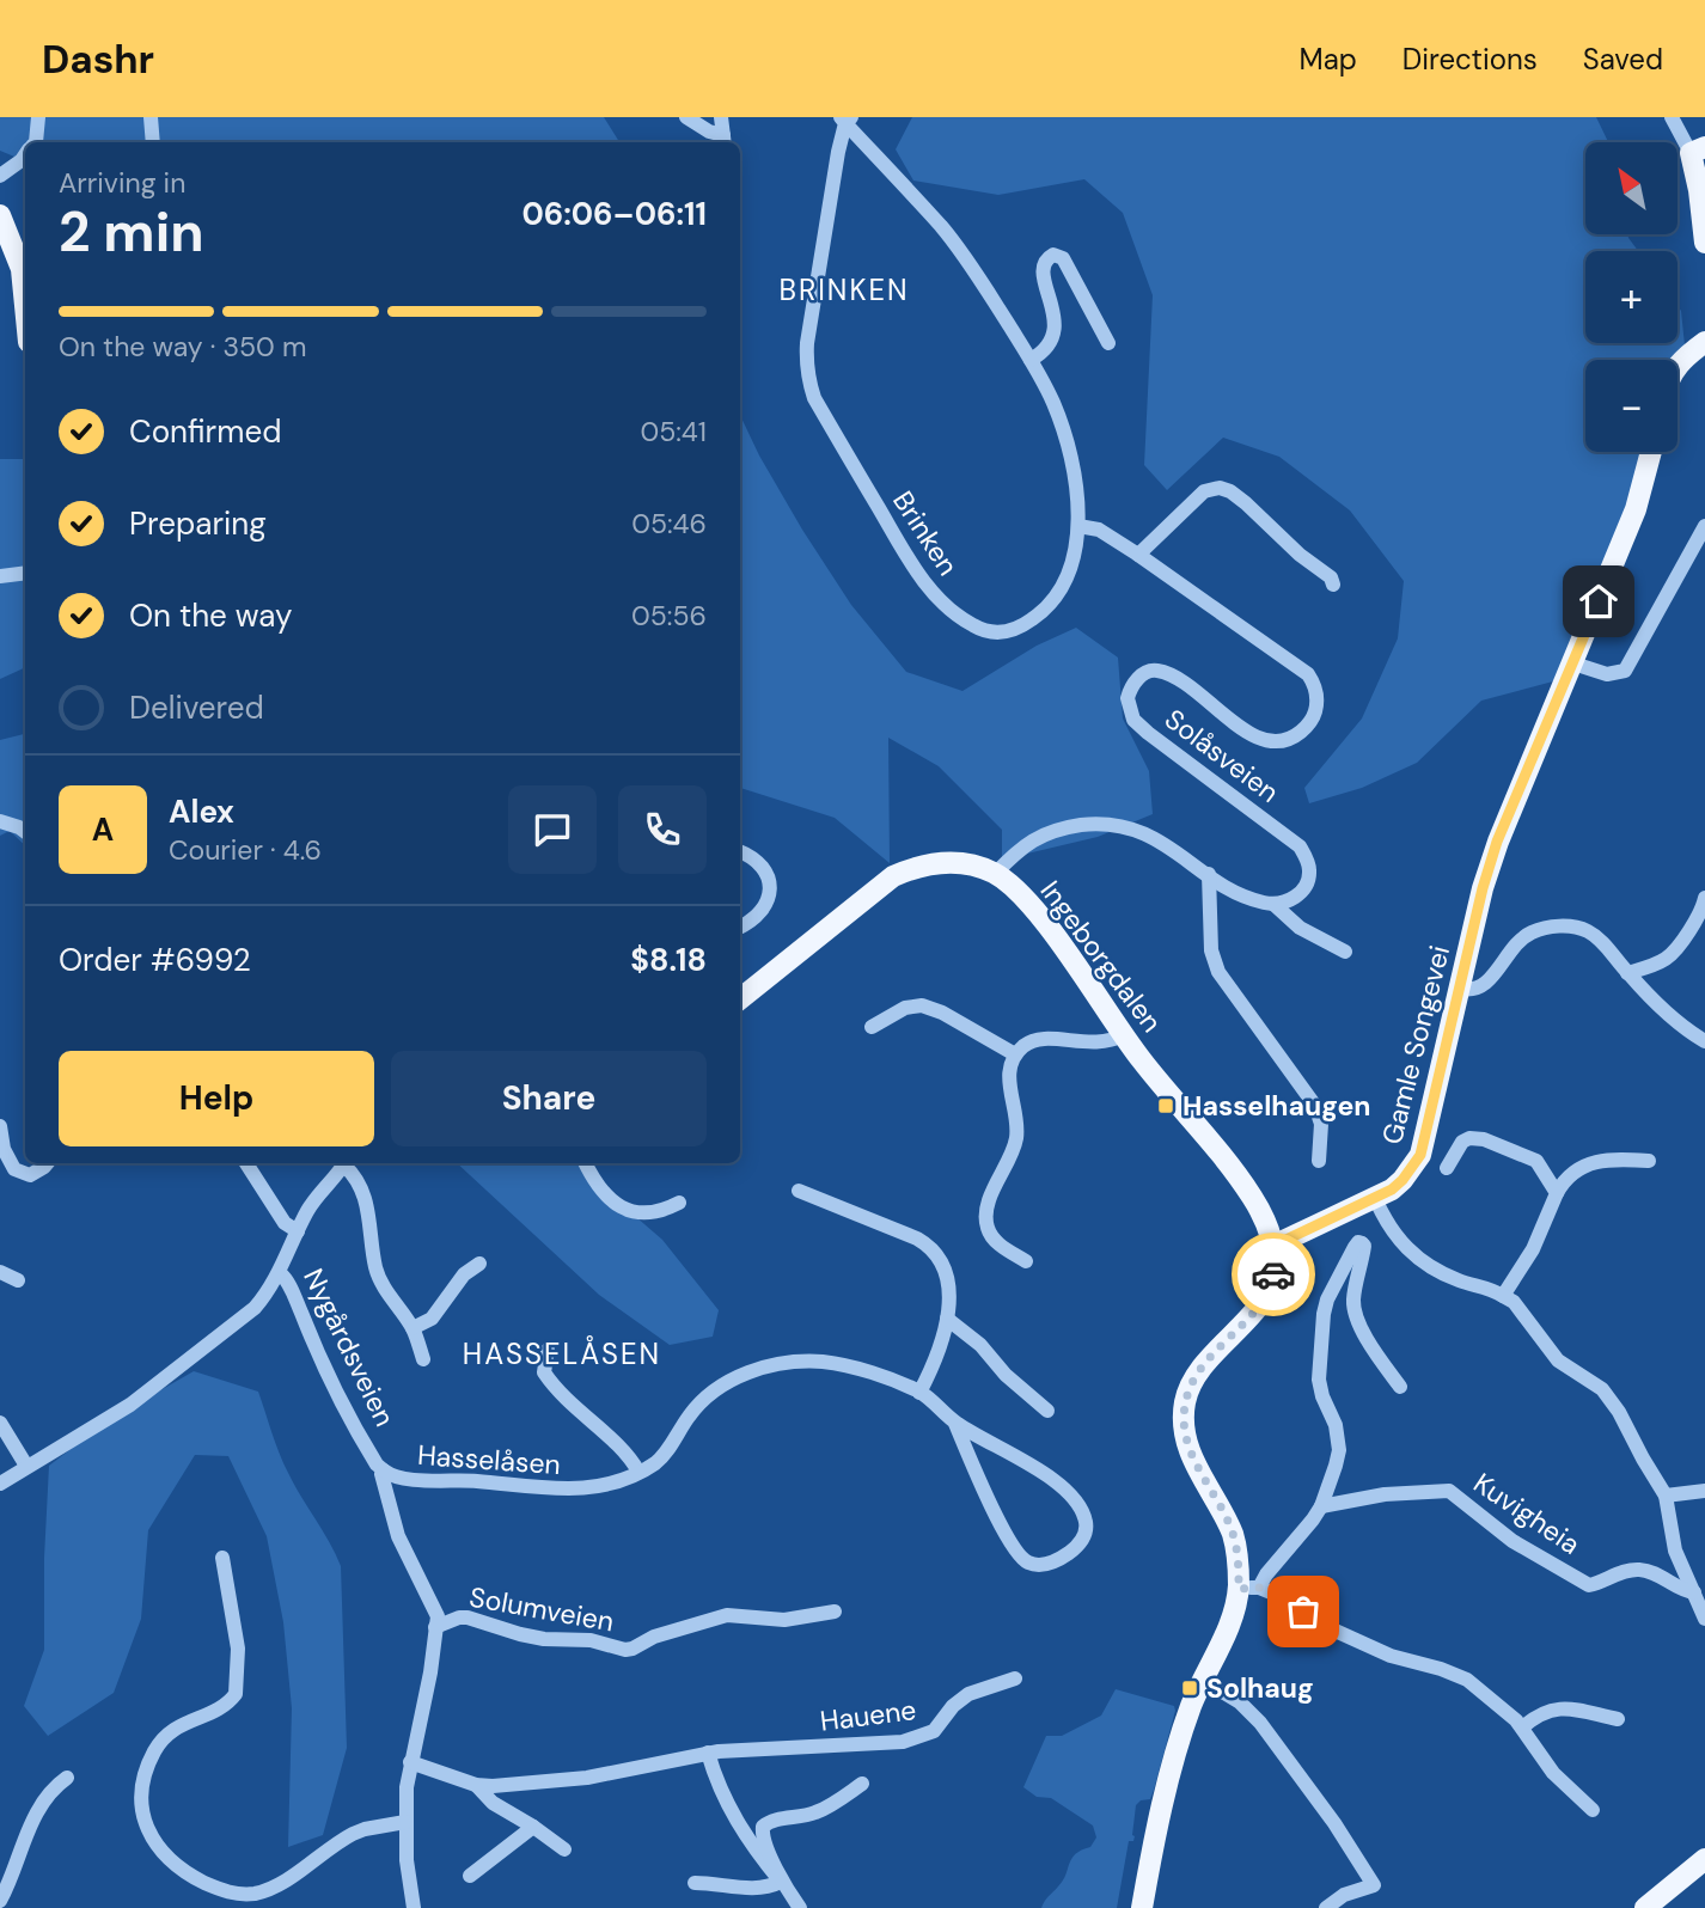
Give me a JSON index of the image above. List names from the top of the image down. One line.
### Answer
{"streets":{"main road":["Ingeborgdalen","Gamle Songevei"],"street":["Brinken","Solåsveien","Nygårdsveien","Hasselåsen","Kuvigheia","Solumveien","Hauene"]},"crossings":[["Brinken","Solåsveien"],["Ingeborgdalen","Gamle Songevei"],["Nygårdsveien","Hasselåsen"],["Nygårdsveien","Solumveien"],["Nygårdsveien","Hauene"]],"districts":["BRINKEN","HASSELÅSEN"],"places":{"transit":["Hasselhaugen","Solhaug"]},"north":"top left","page":{"header":"Dashr","nav":["Map","Directions","Saved"],"map_buttons":["+","−"],"heading":["2 min","Arriving in","06:06–06:11"],"panel":["Alex","Courier · 4.6","Order #6992","$8.18"],"bar":"On the way · 350 m","list":[["Confirmed","05:41"],["Preparing","05:46"],["On the way","05:56"],"Delivered"],"round":"A","buttons":["Help","Share"]}}
